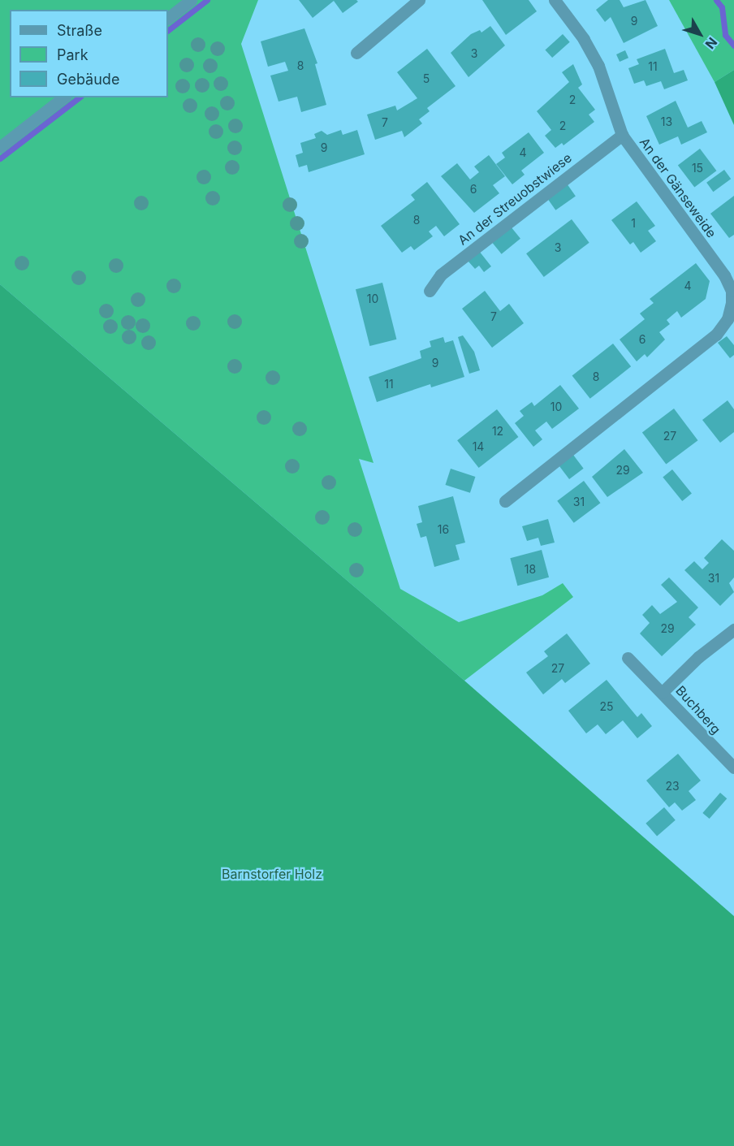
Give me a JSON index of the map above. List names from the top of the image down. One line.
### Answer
{"streets":{"street":["An der Gänseweide","An der Streuobstwiese","Buchberg"]},"crossings":[["An der Gänseweide","An der Streuobstwiese"]],"parks":["Barnstorfer Holz"],"house_numbers":["9","3","8","11","5","2","13","7","2","9","4","15","6","8","1","3","4","10","7","6","9","8","11","10","12","27","14","29","31","16","18","31","29","27","25","23"],"legend":["Straße","Park","Gebäude"],"north":"bottom right"}
